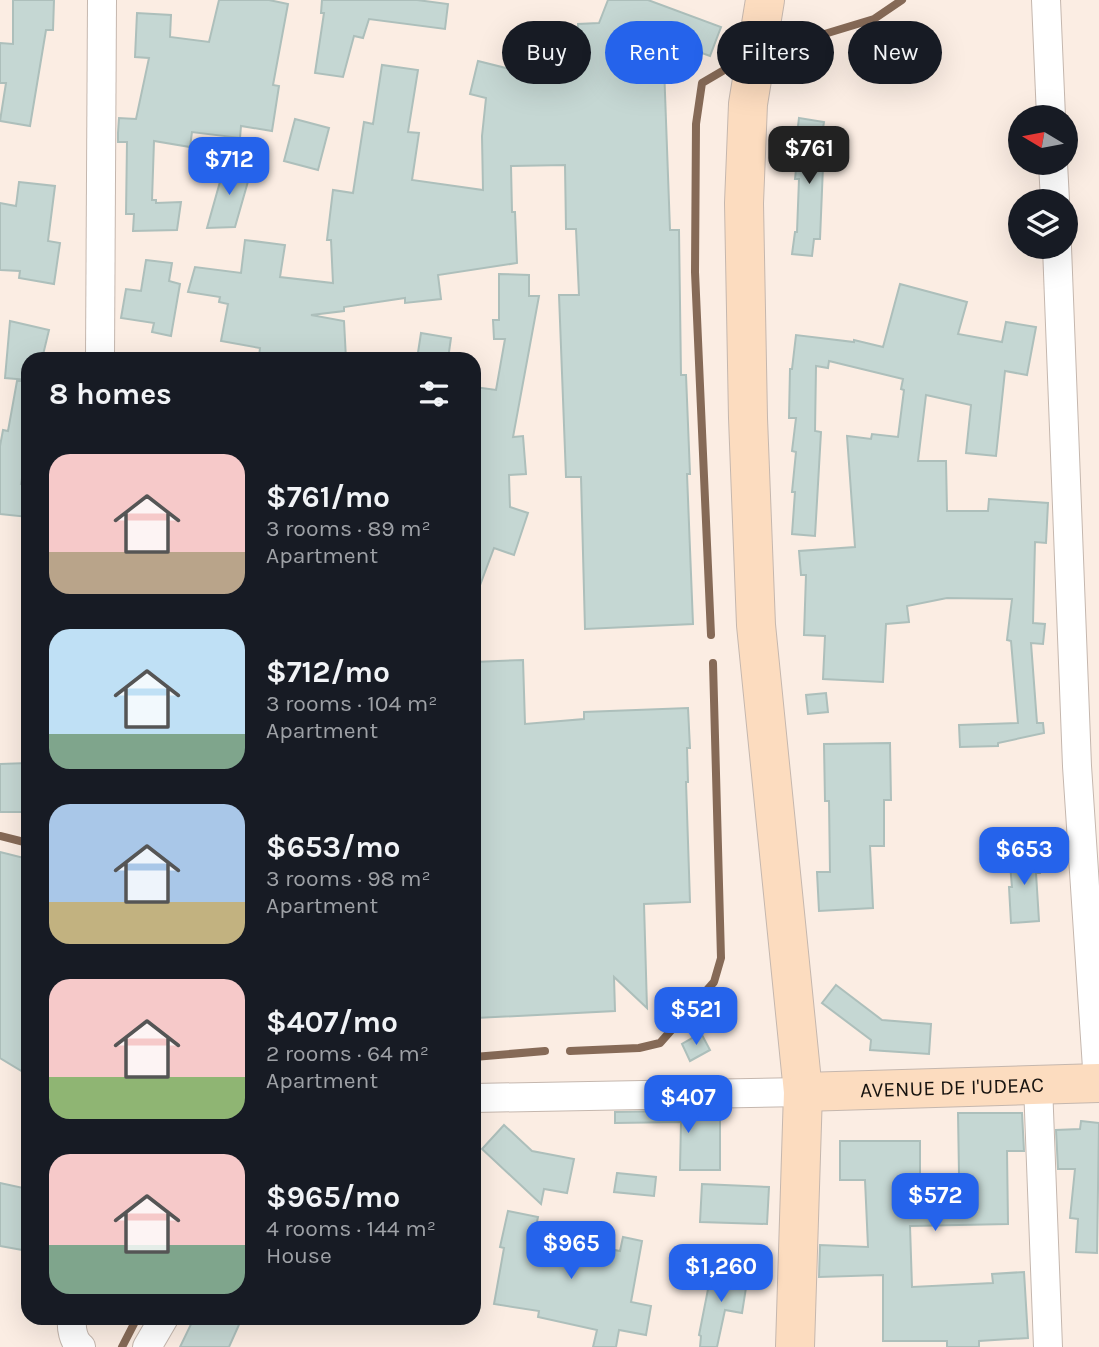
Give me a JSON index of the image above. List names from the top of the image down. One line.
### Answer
{"streets":{"main road":["AVENUE DE I'UDEAC"]},"north":"left","page":{"chip":["Buy","Rent","Filters","New"],"price":["$761","$712","$653","$521","$407","$572","$965","$1,260"],"heading":"8 homes","list":[{"name":"$761/mo","note":"3 rooms · 89 m² · Apartment"},{"name":"$712/mo","note":"3 rooms · 104 m² · Apartment"},{"name":"$653/mo","note":"3 rooms · 98 m² · Apartment"},{"name":"$407/mo","note":"2 rooms · 64 m² · Apartment"},{"name":"$965/mo","note":"4 rooms · 144 m² · House"}]}}
